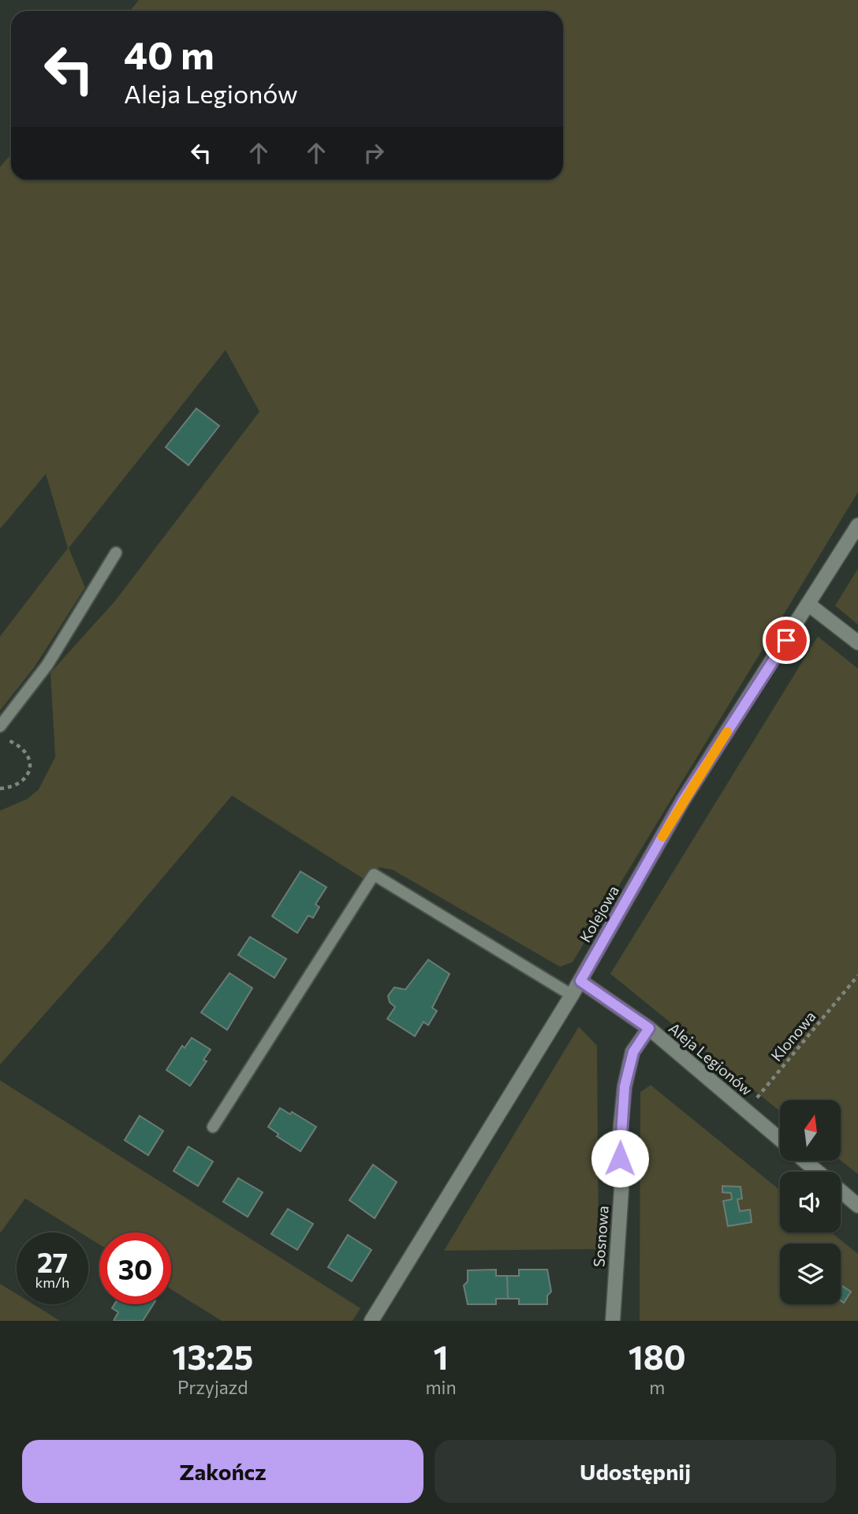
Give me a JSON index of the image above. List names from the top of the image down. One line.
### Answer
{"streets":{"street":["Kolejowa","Aleja Legionów","Sosnowa"],"path":["Klonowa"]},"crossings":[["Kolejowa","Aleja Legionów"],["Klonowa","Aleja Legionów"],["Aleja Legionów","Sosnowa"]],"north":"top","page":{"turn":["40 m","Aleja Legionów"],"speed":"27 km/h","limit":"30","eta":["13:25","Przyjazd","1","min","180","m"],"buttons":["Zakończ","Udostępnij"]}}
